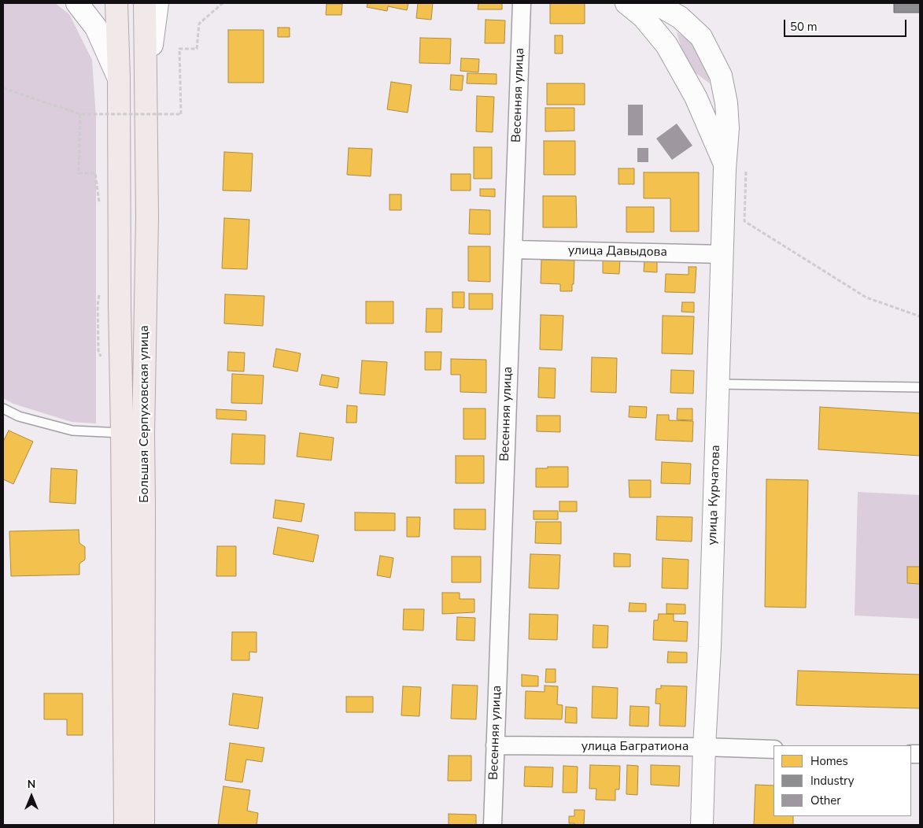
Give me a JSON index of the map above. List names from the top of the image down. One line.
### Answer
{"streets":{"main road":["Большая Серпуховская улица"],"street":["Весенняя улица","улица Давыдова","улица Курчатова","улица Багратиона"]},"crossings":[["Весенняя улица","улица Давыдова"],["Весенняя улица","улица Багратиона"],["улица Давыдова","улица Курчатова"],["улица Курчатова","улица Багратиона"]],"legend":["Homes","Industry","Other"],"scale_bar":"50 m","north":"top"}
